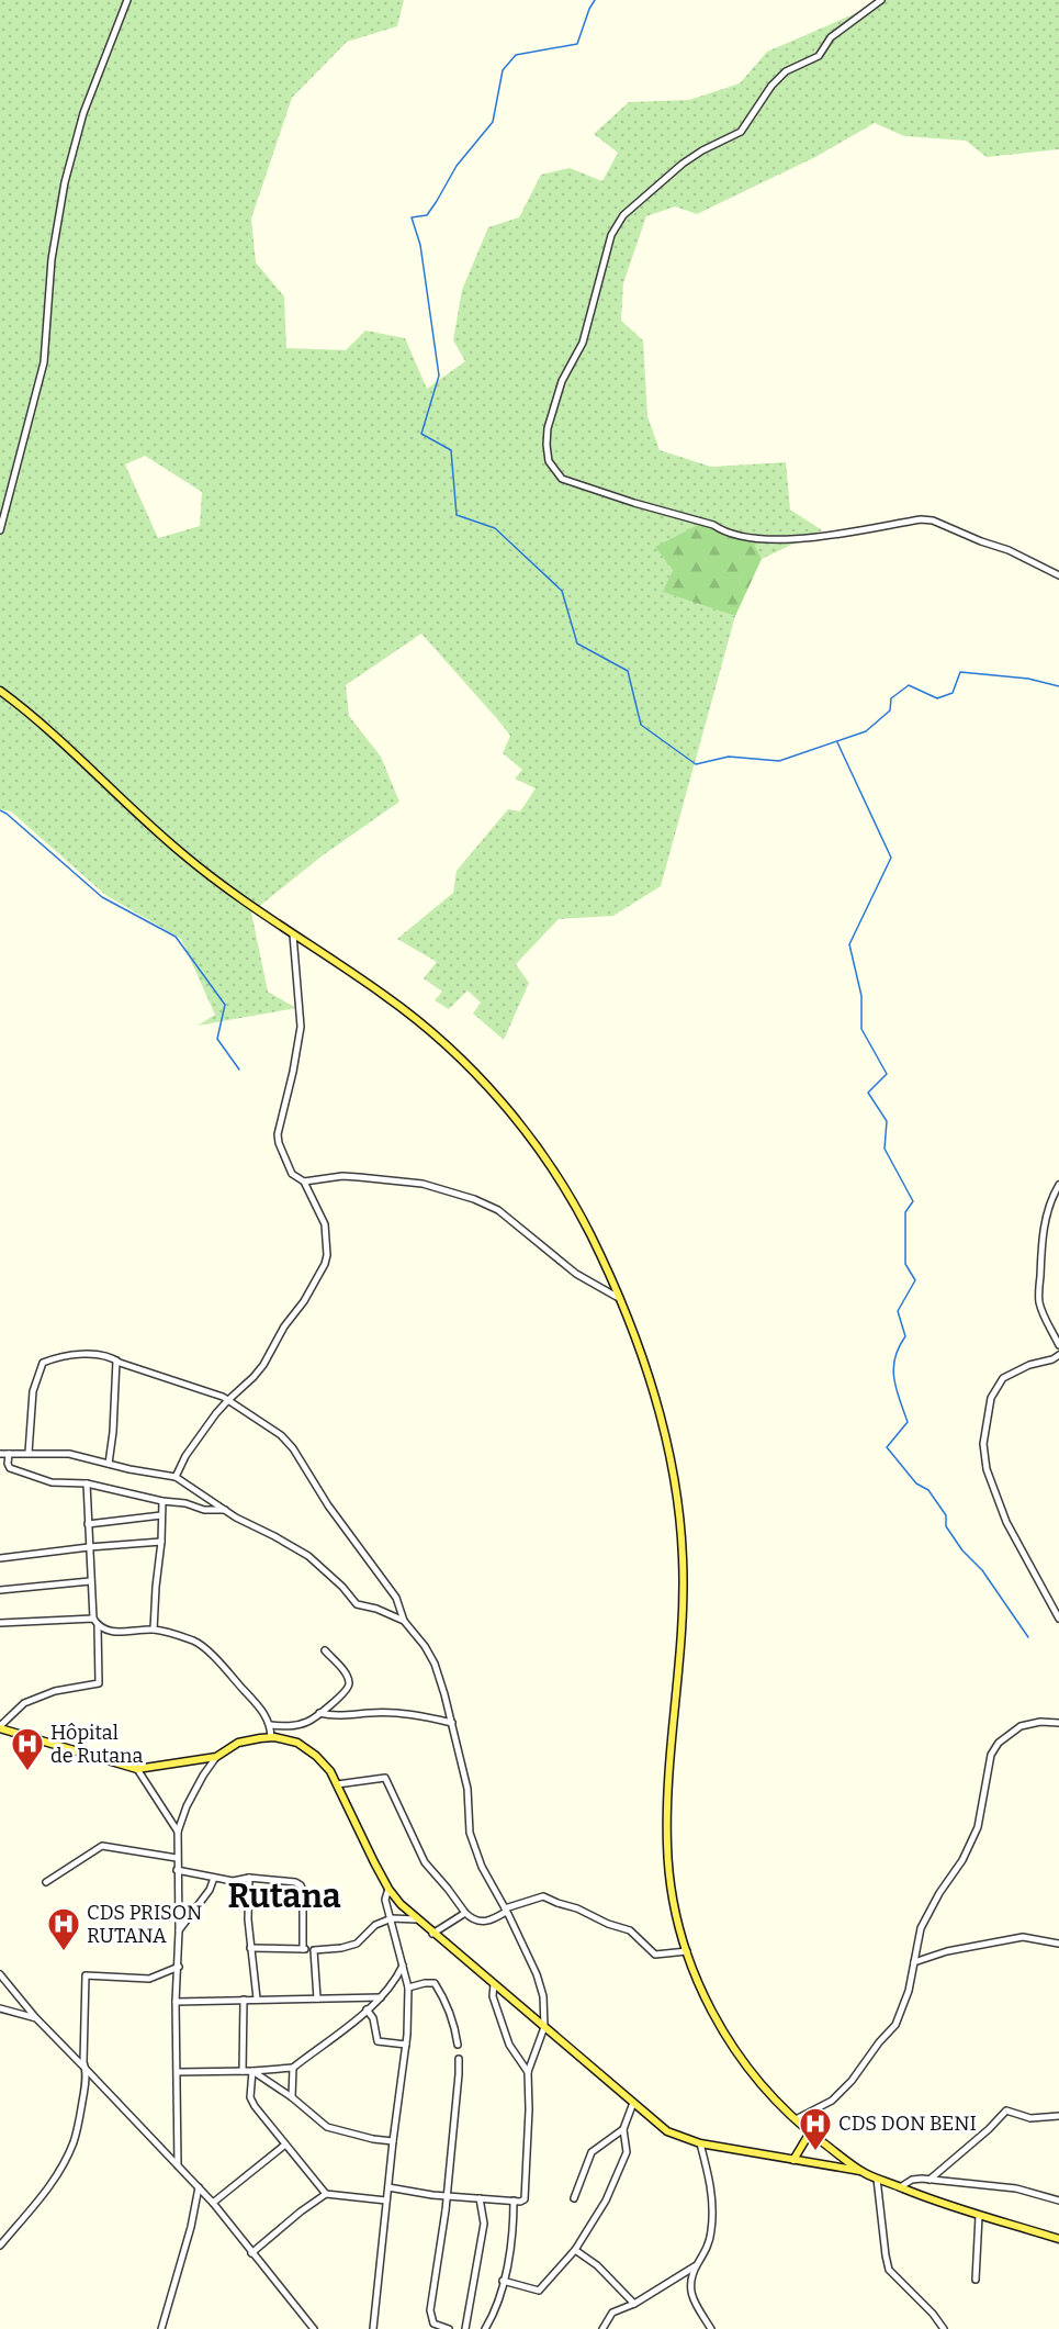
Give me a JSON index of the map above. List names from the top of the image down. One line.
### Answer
{"districts":["Rutana"],"places":{"hospital":["Hôpital de Rutana","CDS PRISON RUTANA","CDS DON BENI"]}}
